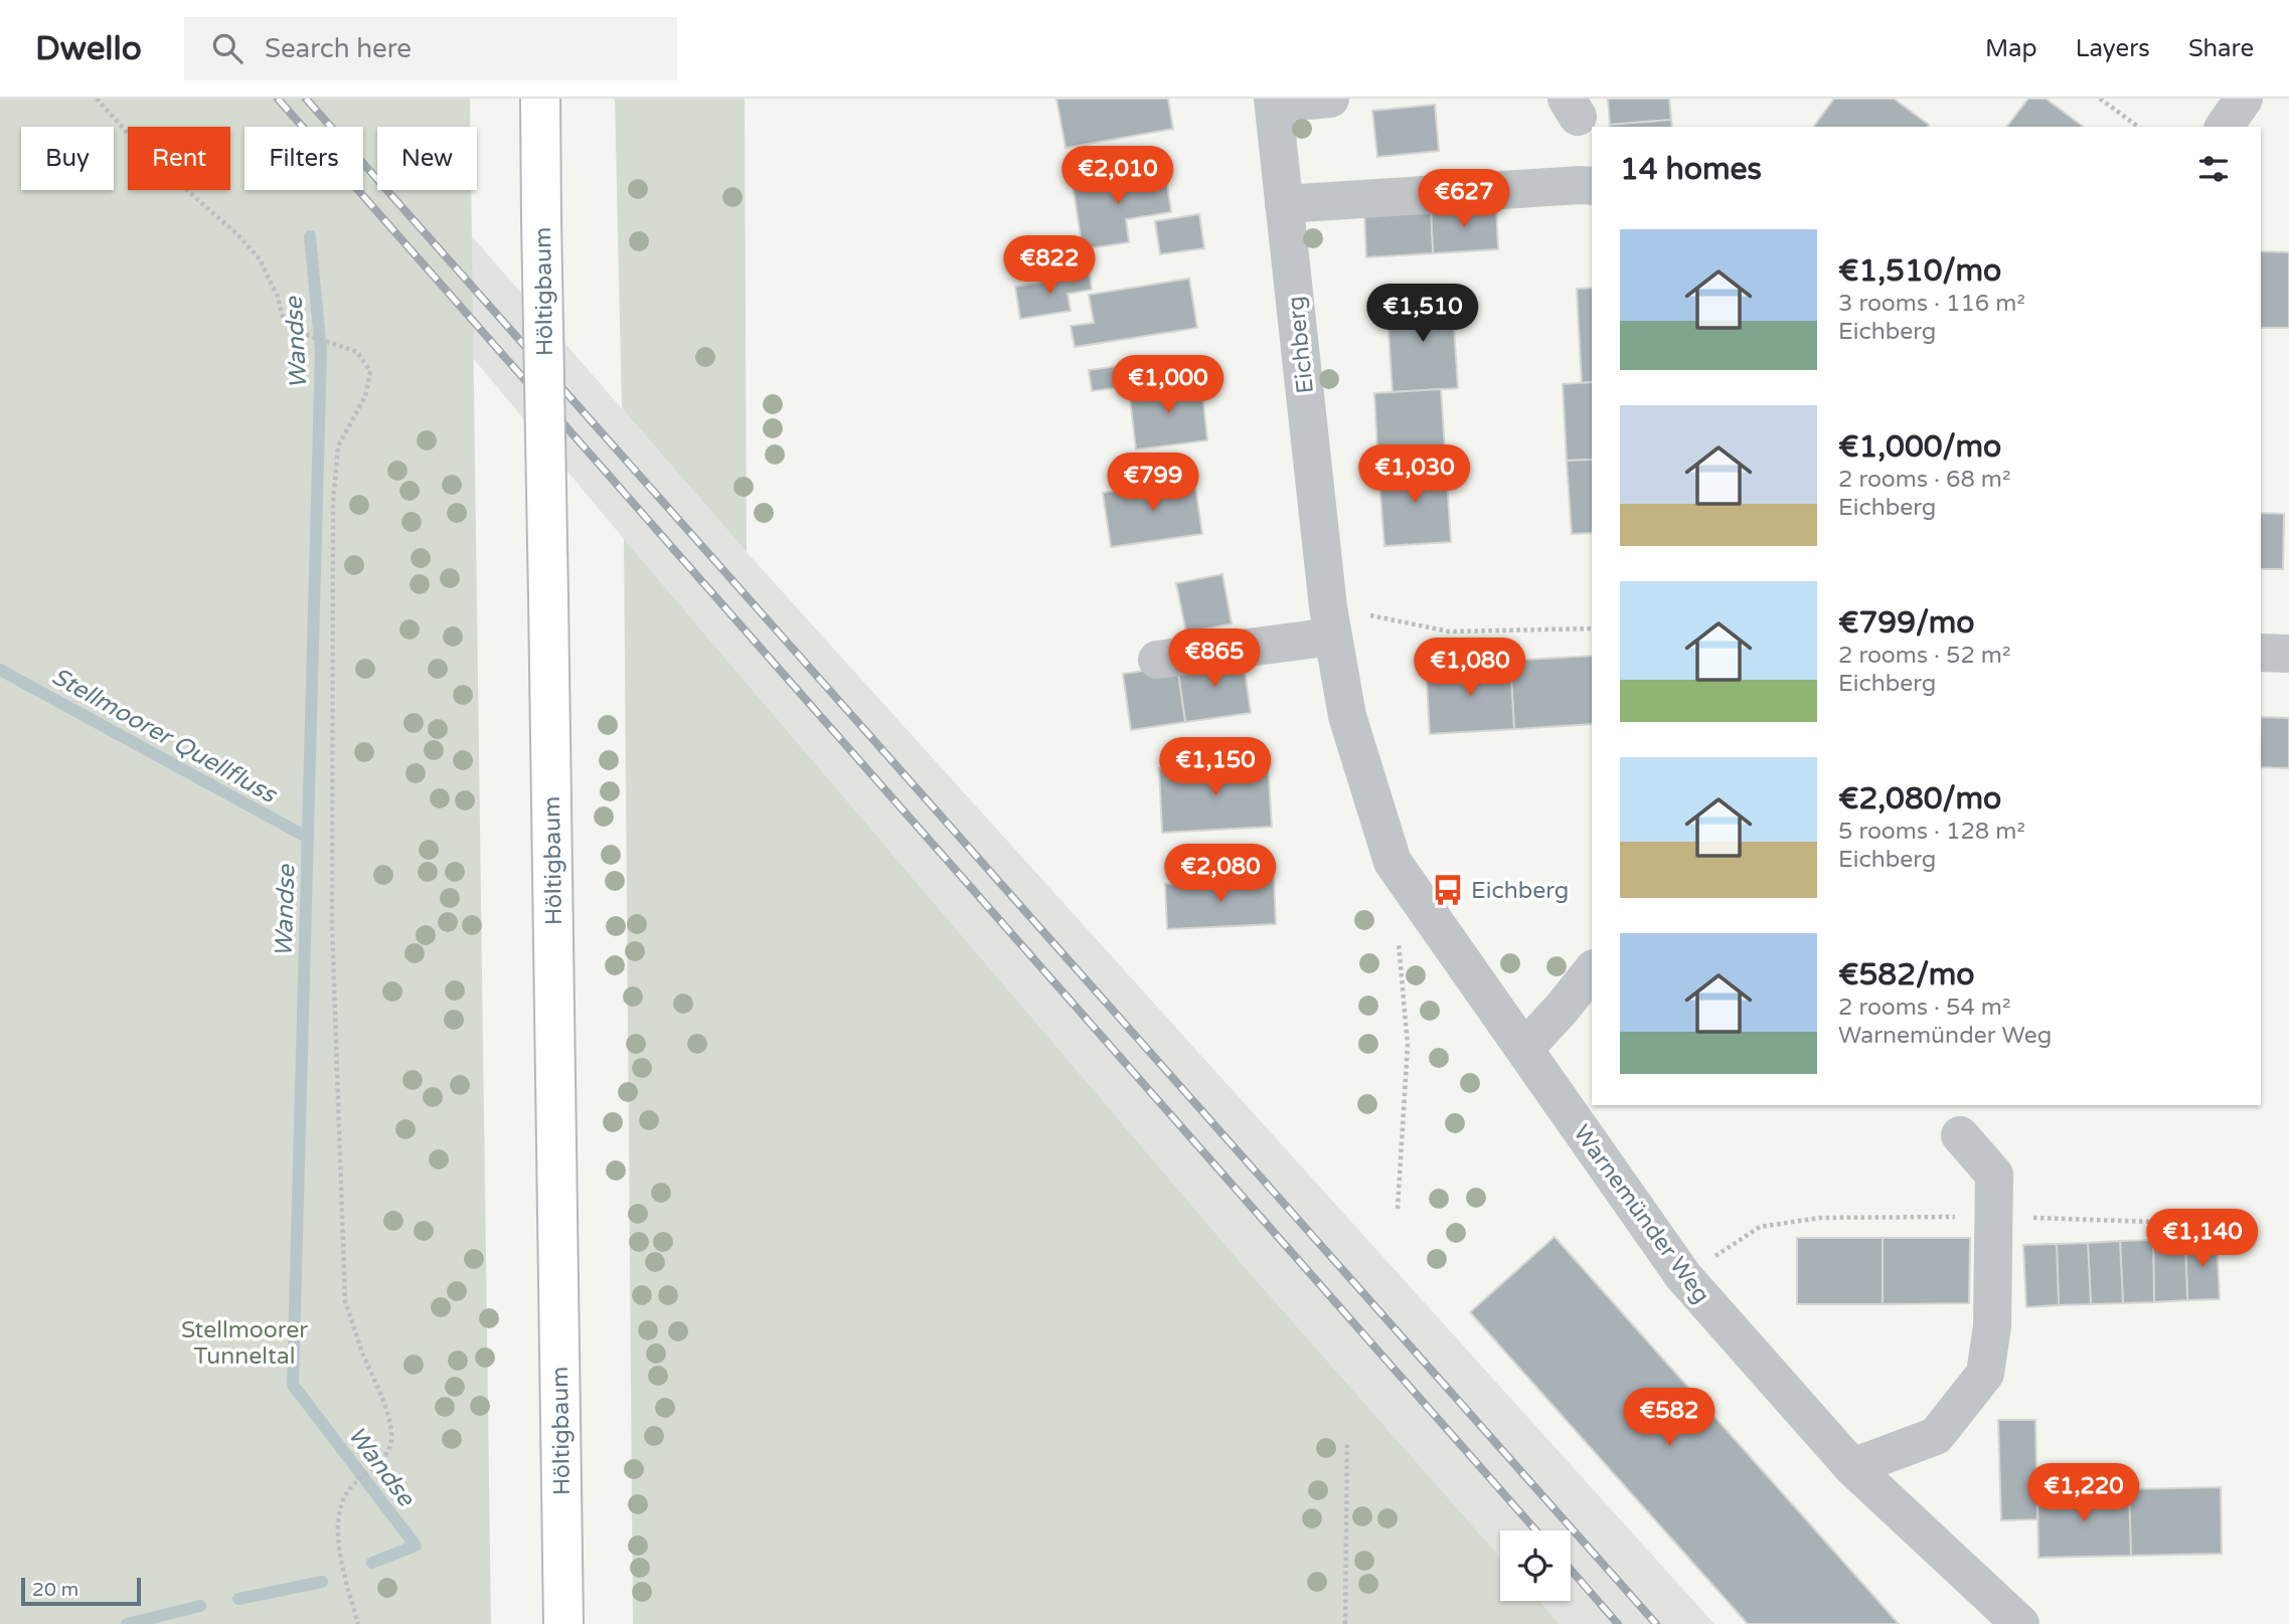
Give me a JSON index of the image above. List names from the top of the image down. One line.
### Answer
{"streets":{"main road":["Höltigbaum"],"street":["Eichberg","Warnemünder Weg"]},"crossings":[["Eichberg","Warnemünder Weg"]],"water":["Wandse","Stellmoorer Quellfluss"],"parks":["Stellmoorer Tunneltal"],"places":{"bus stop":["Eichberg"]},"scale_bar":"20 m","page":{"header":"Dwello","search":"Search here","nav":["Map","Layers","Share"],"chip":["Buy","Rent","Filters","New"],"heading":"14 homes","price":["€2,010","€627","€822","€1,510","€1,000","€1,030","€799","€865","€1,080","€1,150","€2,080","€1,140","€582","€1,220"],"list":[{"name":"€1,510/mo","note":"3 rooms · 116 m² · Eichberg"},{"name":"€1,000/mo","note":"2 rooms · 68 m² · Eichberg"},{"name":"€799/mo","note":"2 rooms · 52 m² · Eichberg"},{"name":"€2,080/mo","note":"5 rooms · 128 m² · Eichberg"},{"name":"€582/mo","note":"2 rooms · 54 m² · Warnemünder Weg"}],"scale":"20 m"}}
